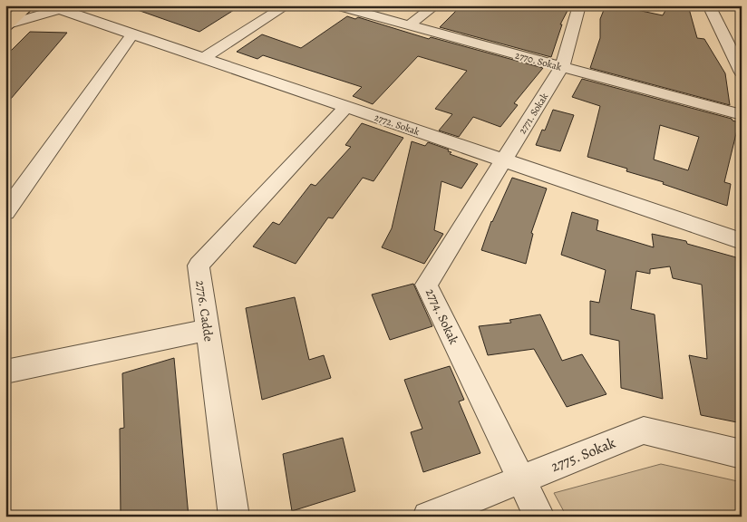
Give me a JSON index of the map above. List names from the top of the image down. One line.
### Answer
{"streets":{"street":["2770. Sokak","2771. Sokak","2772. Sokak","2776. Cadde","2774. Sokak","2775. Sokak"]},"crossings":[["2770. Sokak","2771. Sokak"],["2771. Sokak","2772. Sokak"],["2771. Sokak","2774. Sokak"],["2772. Sokak","2776. Cadde"],["2772. Sokak","2774. Sokak"],["2774. Sokak","2775. Sokak"]]}
